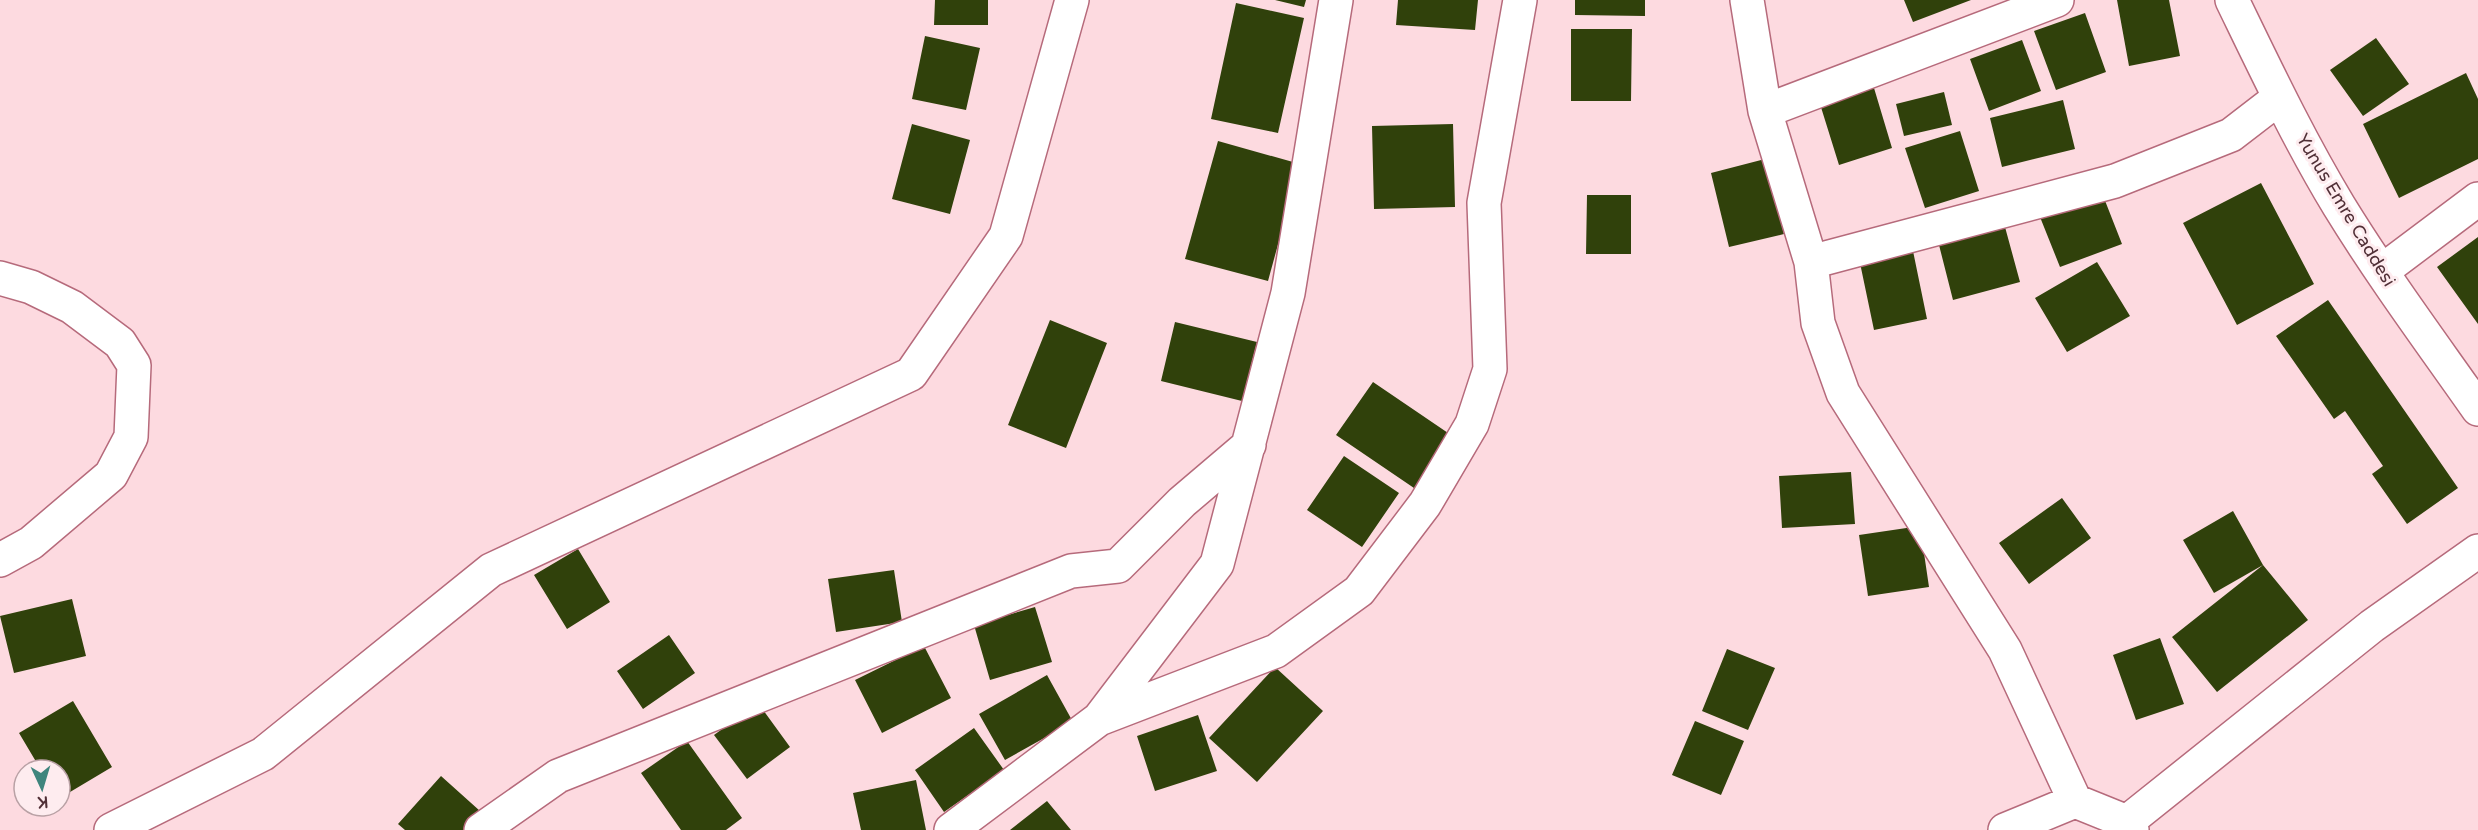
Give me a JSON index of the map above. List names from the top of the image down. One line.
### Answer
{"streets":{"street":["Yunus Emre Caddesi"]},"north":"bottom"}
